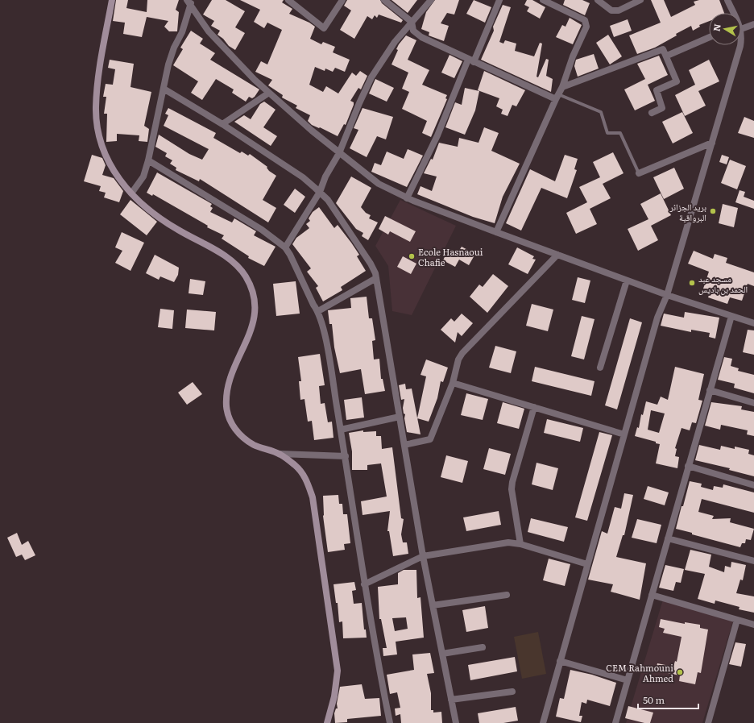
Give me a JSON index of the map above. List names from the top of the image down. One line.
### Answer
{"places":["بريد الجزائر البرواقية","Ecole Hasnaoui Chafie","مسجد عبد الحمد بن باديس","CEM Rahmouni Ahmed"],"scale_bar":"50 m","north":"left"}
